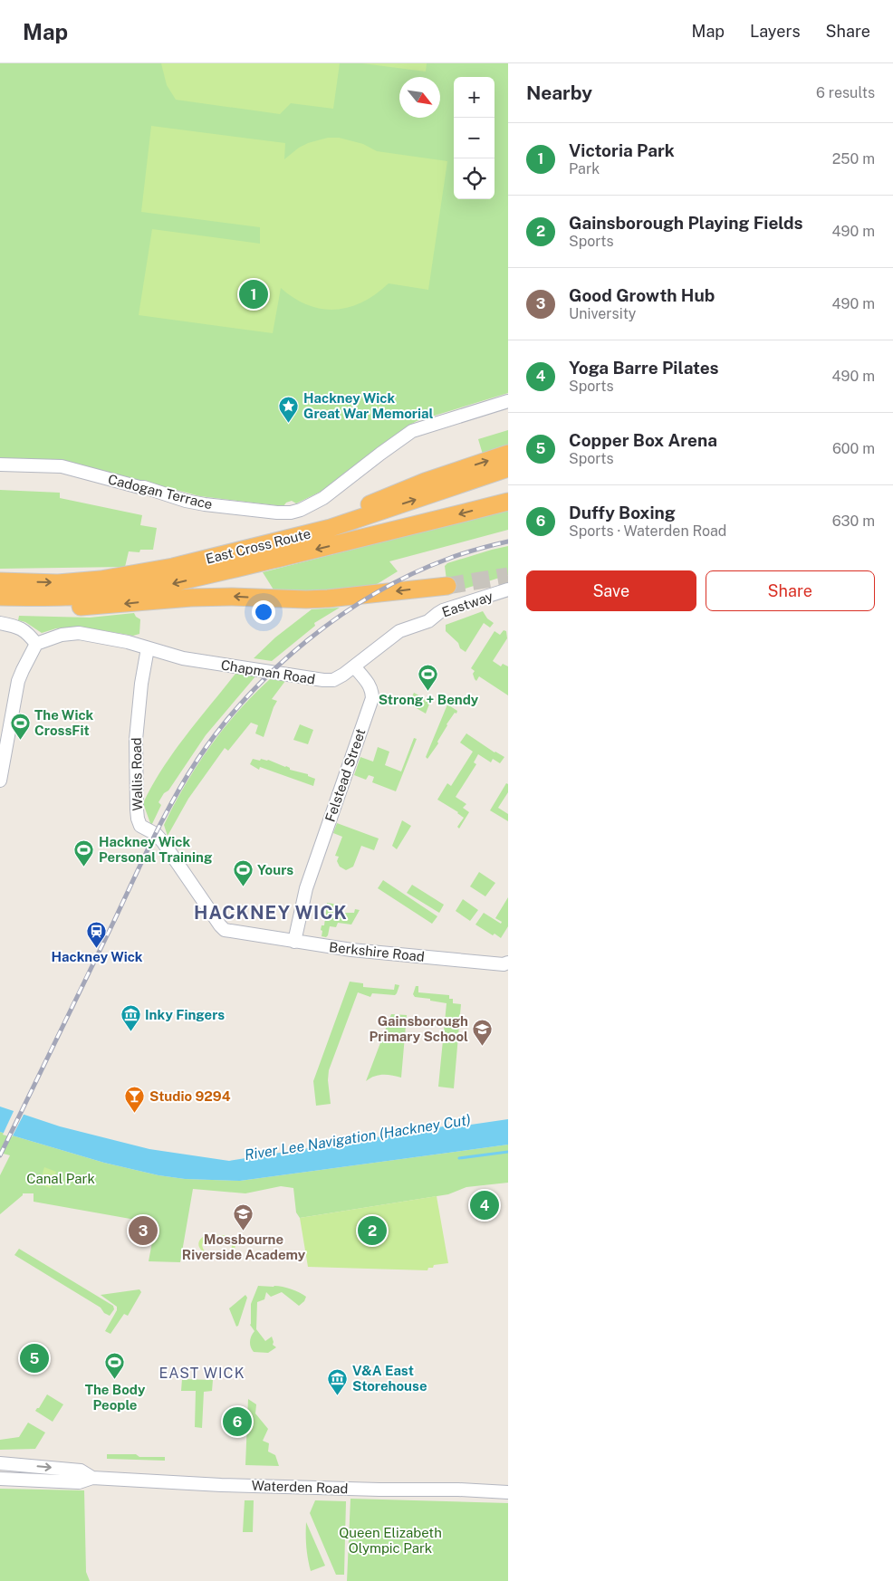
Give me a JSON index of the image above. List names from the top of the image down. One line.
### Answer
{"streets":{"highway":["East Cross Route"],"street":["Cadogan Terrace","Eastway","Chapman Road","Wallis Road","Felstead Street","Berkshire Road","Waterden Road"]},"crossings":[["Eastway","Chapman Road"],["Chapman Road","Wallis Road"],["Chapman Road","Felstead Street"],["Wallis Road","Berkshire Road"],["Felstead Street","Berkshire Road"]],"districts":["HACKNEY WICK","EAST WICK"],"water":["River Lee Navigation (Hackney Cut)"],"parks":["Canal Park","Queen Elizabeth Olympic Park"],"places":{"place":["Hackney Wick Great War Memorial"],"sports":["Strong + Bendy","The Wick CrossFit","Hackney Wick Personal Training","Yours","The Body People"],"station":["Hackney Wick"],"museum":["Inky Fingers","V&A East Storehouse"],"school or university":["Gainsborough Primary School","Mossbourne Riverside Academy"],"bar":["Studio 9294"]},"north":"bottom right","page":{"header":"Map","nav":["Map","Layers","Share"],"heading":["Nearby","6 results"],"map_buttons":["+","−"],"list":[{"mark":"1","name":"Victoria Park","note":"Park","value":"250 m"},{"mark":"2","name":"Gainsborough Playing Fields","note":"Sports","value":"490 m"},{"mark":"3","name":"Good Growth Hub","note":"University","value":"490 m"},{"mark":"4","name":"Yoga Barre Pilates","note":"Sports","value":"490 m"},{"mark":"5","name":"Copper Box Arena","note":"Sports","value":"600 m"},{"mark":"6","name":"Duffy Boxing","note":"Sports · Waterden Road","value":"630 m"}],"pins":["1","4","2","3","5","6"],"buttons":["Save","Share"]}}
